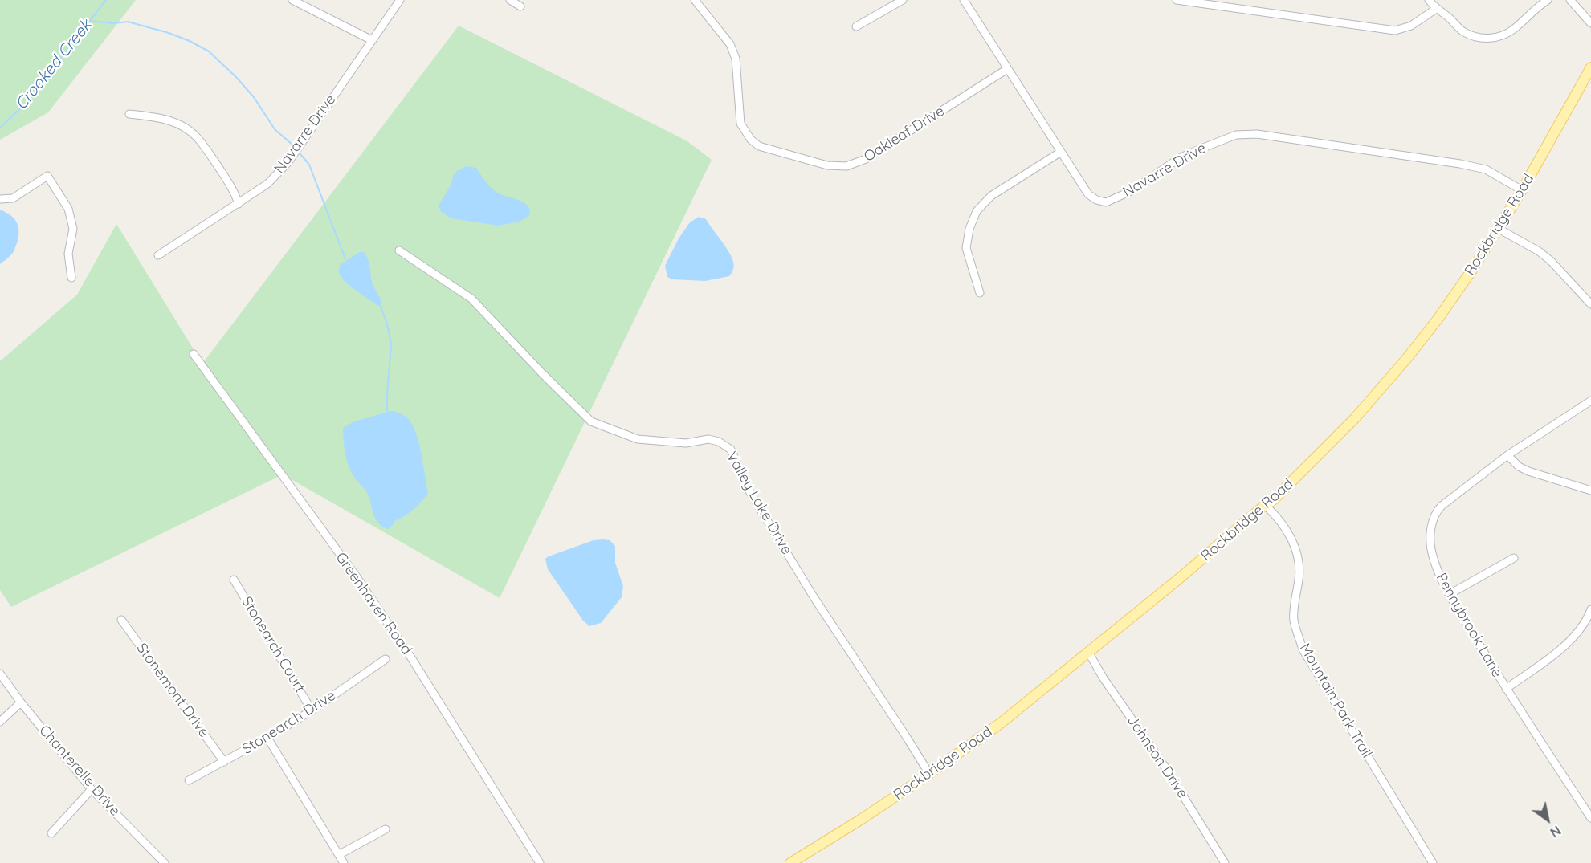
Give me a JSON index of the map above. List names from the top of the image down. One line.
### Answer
{"streets":{"main road":["Rockbridge Road"],"street":["Navarre Drive","Oakleaf Drive","Valley Lake Drive","Greenhaven Road","Pennybrook Lane","Stonearch Court","Stonemont Drive","Mountain Park Trail","Stonearch Drive","Johnson Drive","Chanterelle Drive"]},"crossings":[["Navarre Drive","Oakleaf Drive"],["Navarre Drive","Rockbridge Road"],["Rockbridge Road","Valley Lake Drive"],["Rockbridge Road","Mountain Park Trail"],["Rockbridge Road","Johnson Drive"],["Stonearch Court","Stonearch Drive"],["Stonemont Drive","Stonearch Drive"]],"water":["Crooked Creek"],"north":"bottom right"}
